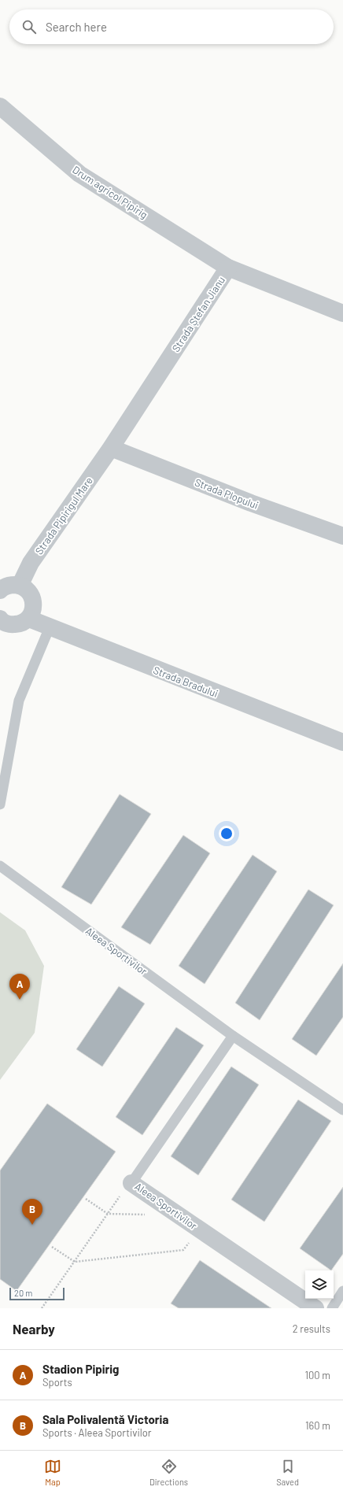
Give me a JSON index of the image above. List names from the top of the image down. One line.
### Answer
{"streets":{"street":["Drum agricol Pipirig","Strada Ștefan Jianu","Strada Plopului","Strada Pipirigul Mare","Strada Bradului","Aleea Sportivilor"]},"crossings":[["Drum agricol Pipirig","Strada Ștefan Jianu"],["Strada Ștefan Jianu","Strada Plopului"],["Strada Ștefan Jianu","Strada Pipirigul Mare"],["Strada Plopului","Strada Pipirigul Mare"]],"scale_bar":"20 m","page":{"search":"Search here","pins":["A","B"],"scale":"20 m","heading":["Nearby","2 results"],"list":[{"mark":"A","name":"Stadion Pipirig","note":"Sports","value":"100 m"},{"mark":"B","name":"Sala Polivalentă Victoria","note":"Sports · Aleea Sportivilor","value":"160 m"}],"nav":["Map","Directions","Saved"]}}
